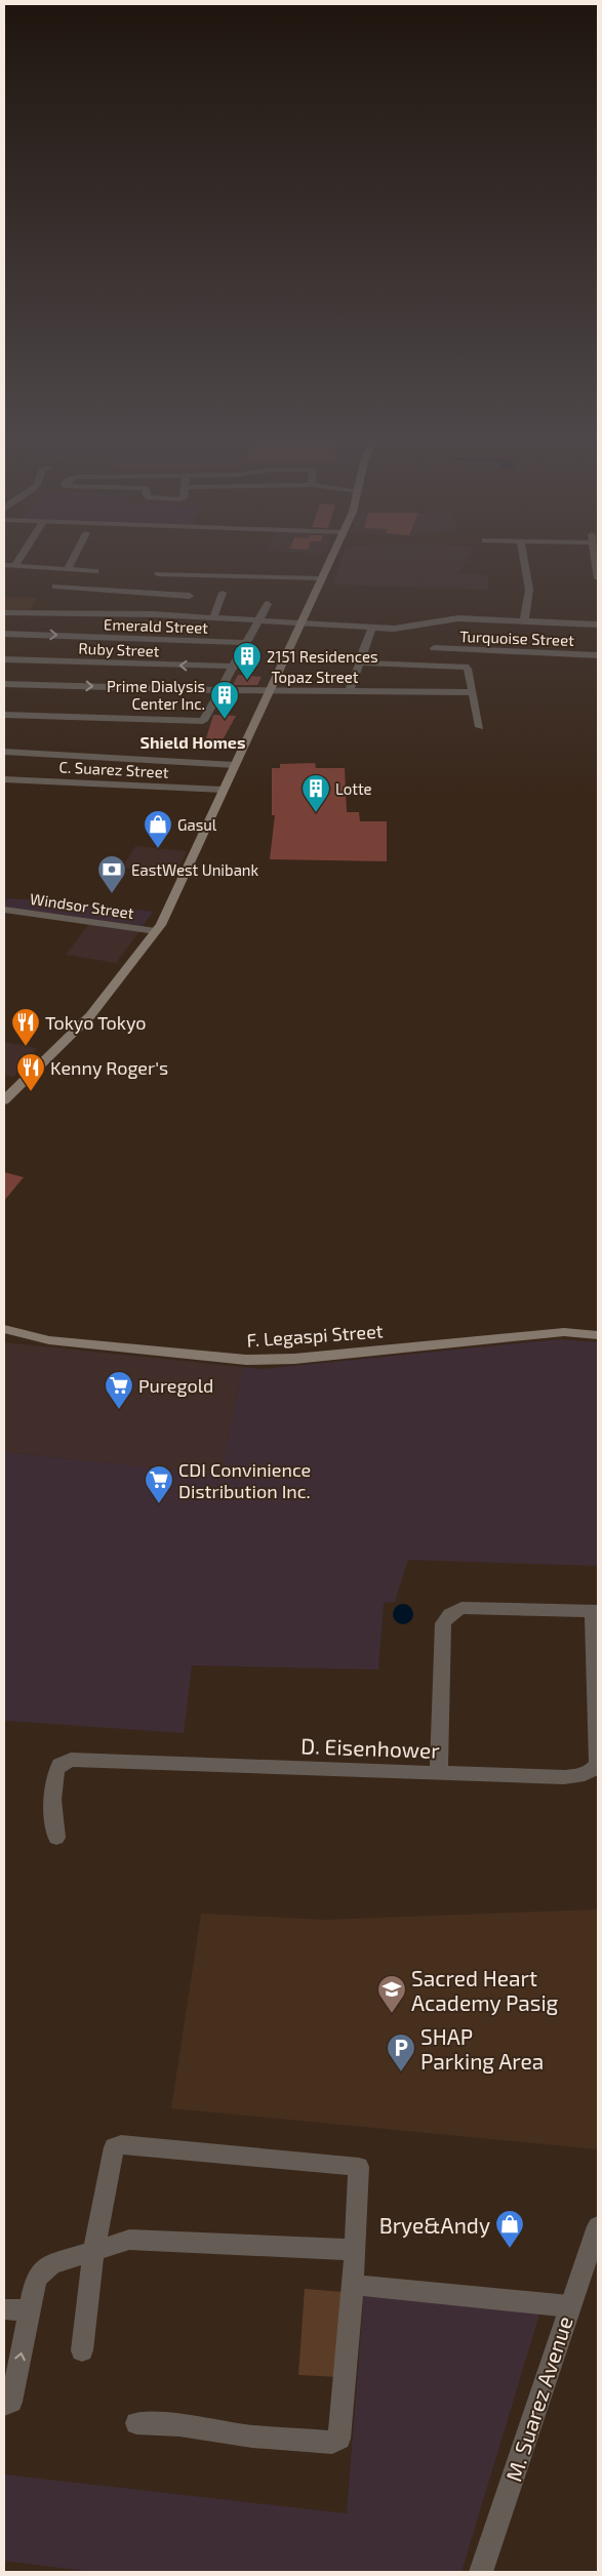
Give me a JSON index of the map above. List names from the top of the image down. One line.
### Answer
{"streets":{"main road":["F. Legaspi Street"],"street":["Emerald Street","Turquoise Street","Ruby Street","Topaz Street","C. Suarez Street","Windsor Street","D. Eisenhower","M. Suarez Avenue"]},"districts":["Shield Homes"],"places":{"building":["2151 Residences","Prime Dialysis Center Inc.","Lotte"],"shop":["Gasul","Brye&Andy"],"bank":["EastWest Unibank"],"restaurant":["Tokyo Tokyo","Kenny Roger's"],"supermarket":["Puregold","CDI Convinience Distribution Inc."],"school or university":["Sacred Heart Academy Pasig"],"parking":["SHAP Parking Area"]}}
